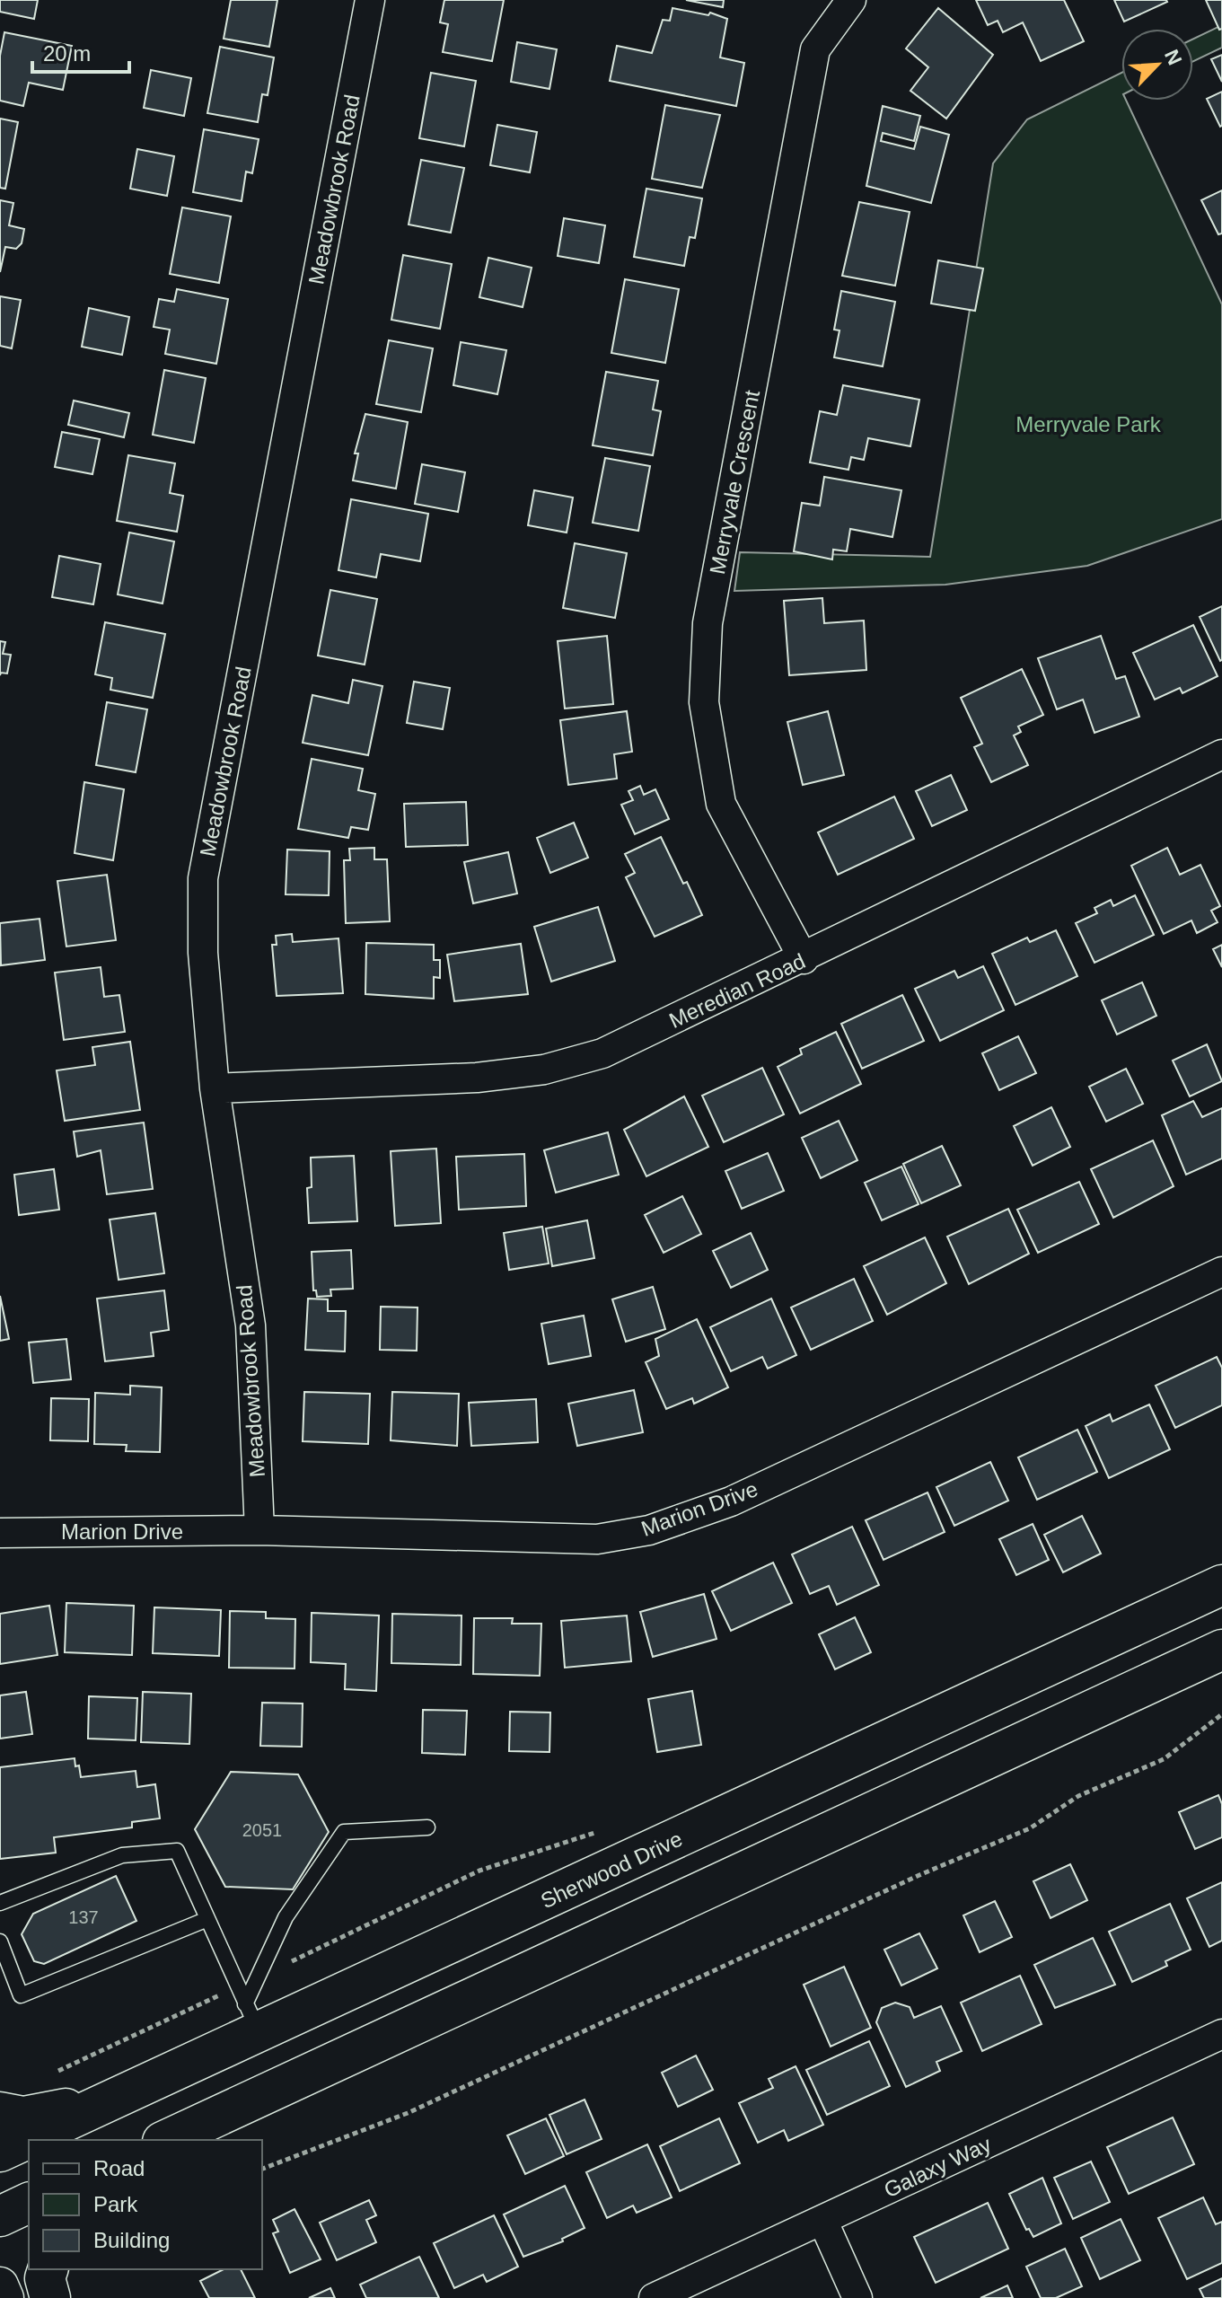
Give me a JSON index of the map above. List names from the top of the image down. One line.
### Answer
{"streets":{"main road":["Sherwood Drive"],"street":["Meadowbrook Road","Merryvale Crescent","Meredian Road","Marion Drive","Galaxy Way"]},"crossings":[["Meadowbrook Road","Meredian Road"],["Meadowbrook Road","Marion Drive"],["Merryvale Crescent","Meredian Road"]],"parks":["Merryvale Park"],"house_numbers":["2051","137"],"legend":["Road","Park","Building"],"scale_bar":"20 m","north":"top right"}
